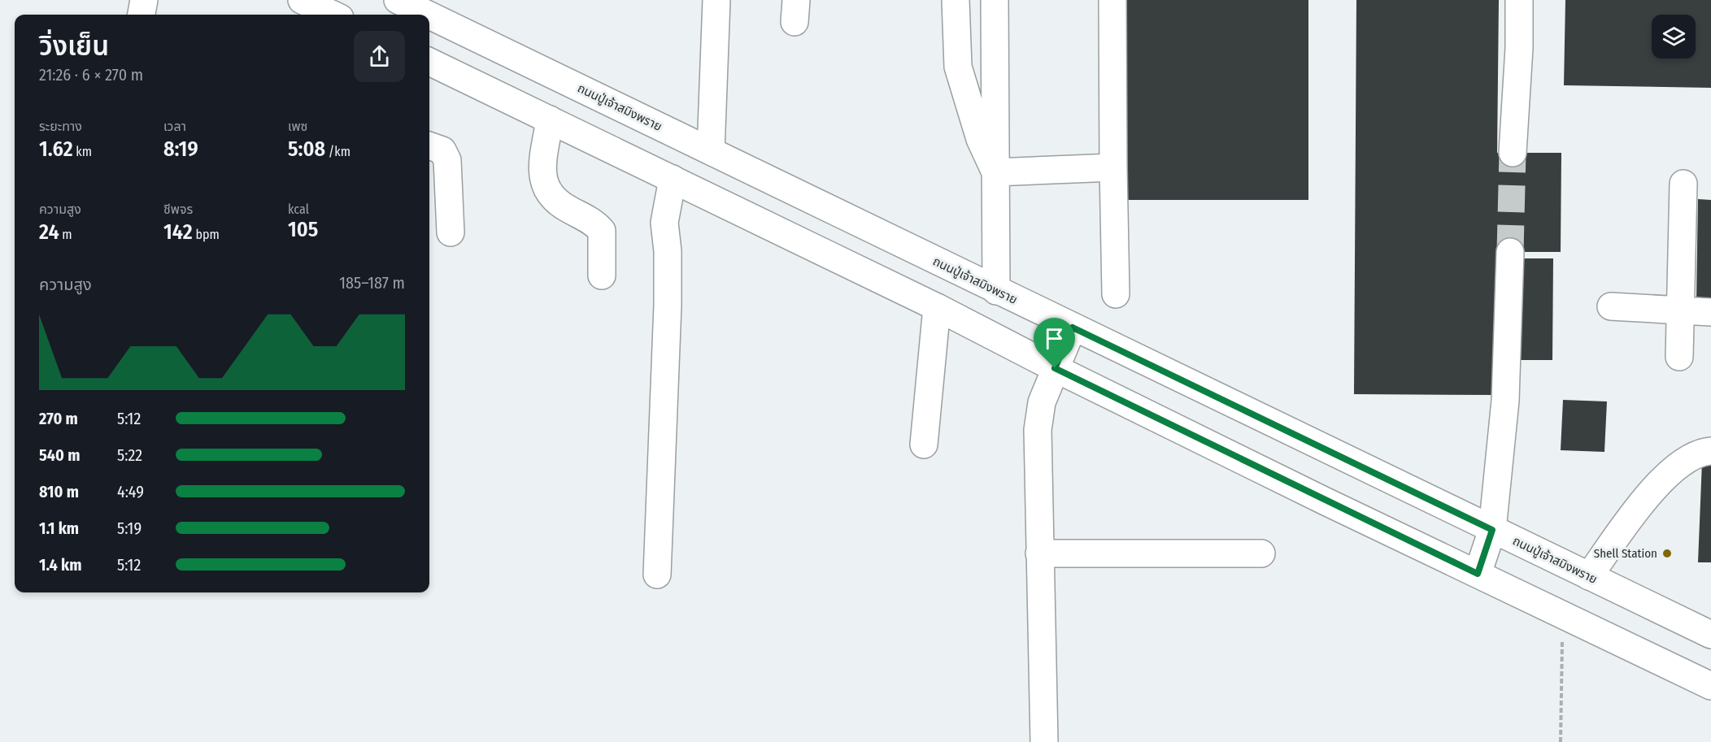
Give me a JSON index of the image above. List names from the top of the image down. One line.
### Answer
{"streets":{"main road":["ถนนปู่เจ้าสมิงพราย"]},"places":["Shell Station"],"page":{"heading":["วิ่งเย็น","21:26 · 6 × 270 m"],"stats":[["ระยะทาง","1.62 km"],["เวลา","8:19"],["เพซ","5:08 /km"],["ความสูง","24 m"],["ชีพจร","142 bpm"],["kcal","105"]],"chart":["ความสูง","185–187 m"],"list":[{"name":"270 m","note":"5:12"},{"name":"540 m","note":"5:22"},{"name":"810 m","note":"4:49"},{"name":"1.1 km","note":"5:19"},{"name":"1.4 km","note":"5:12"}]}}
